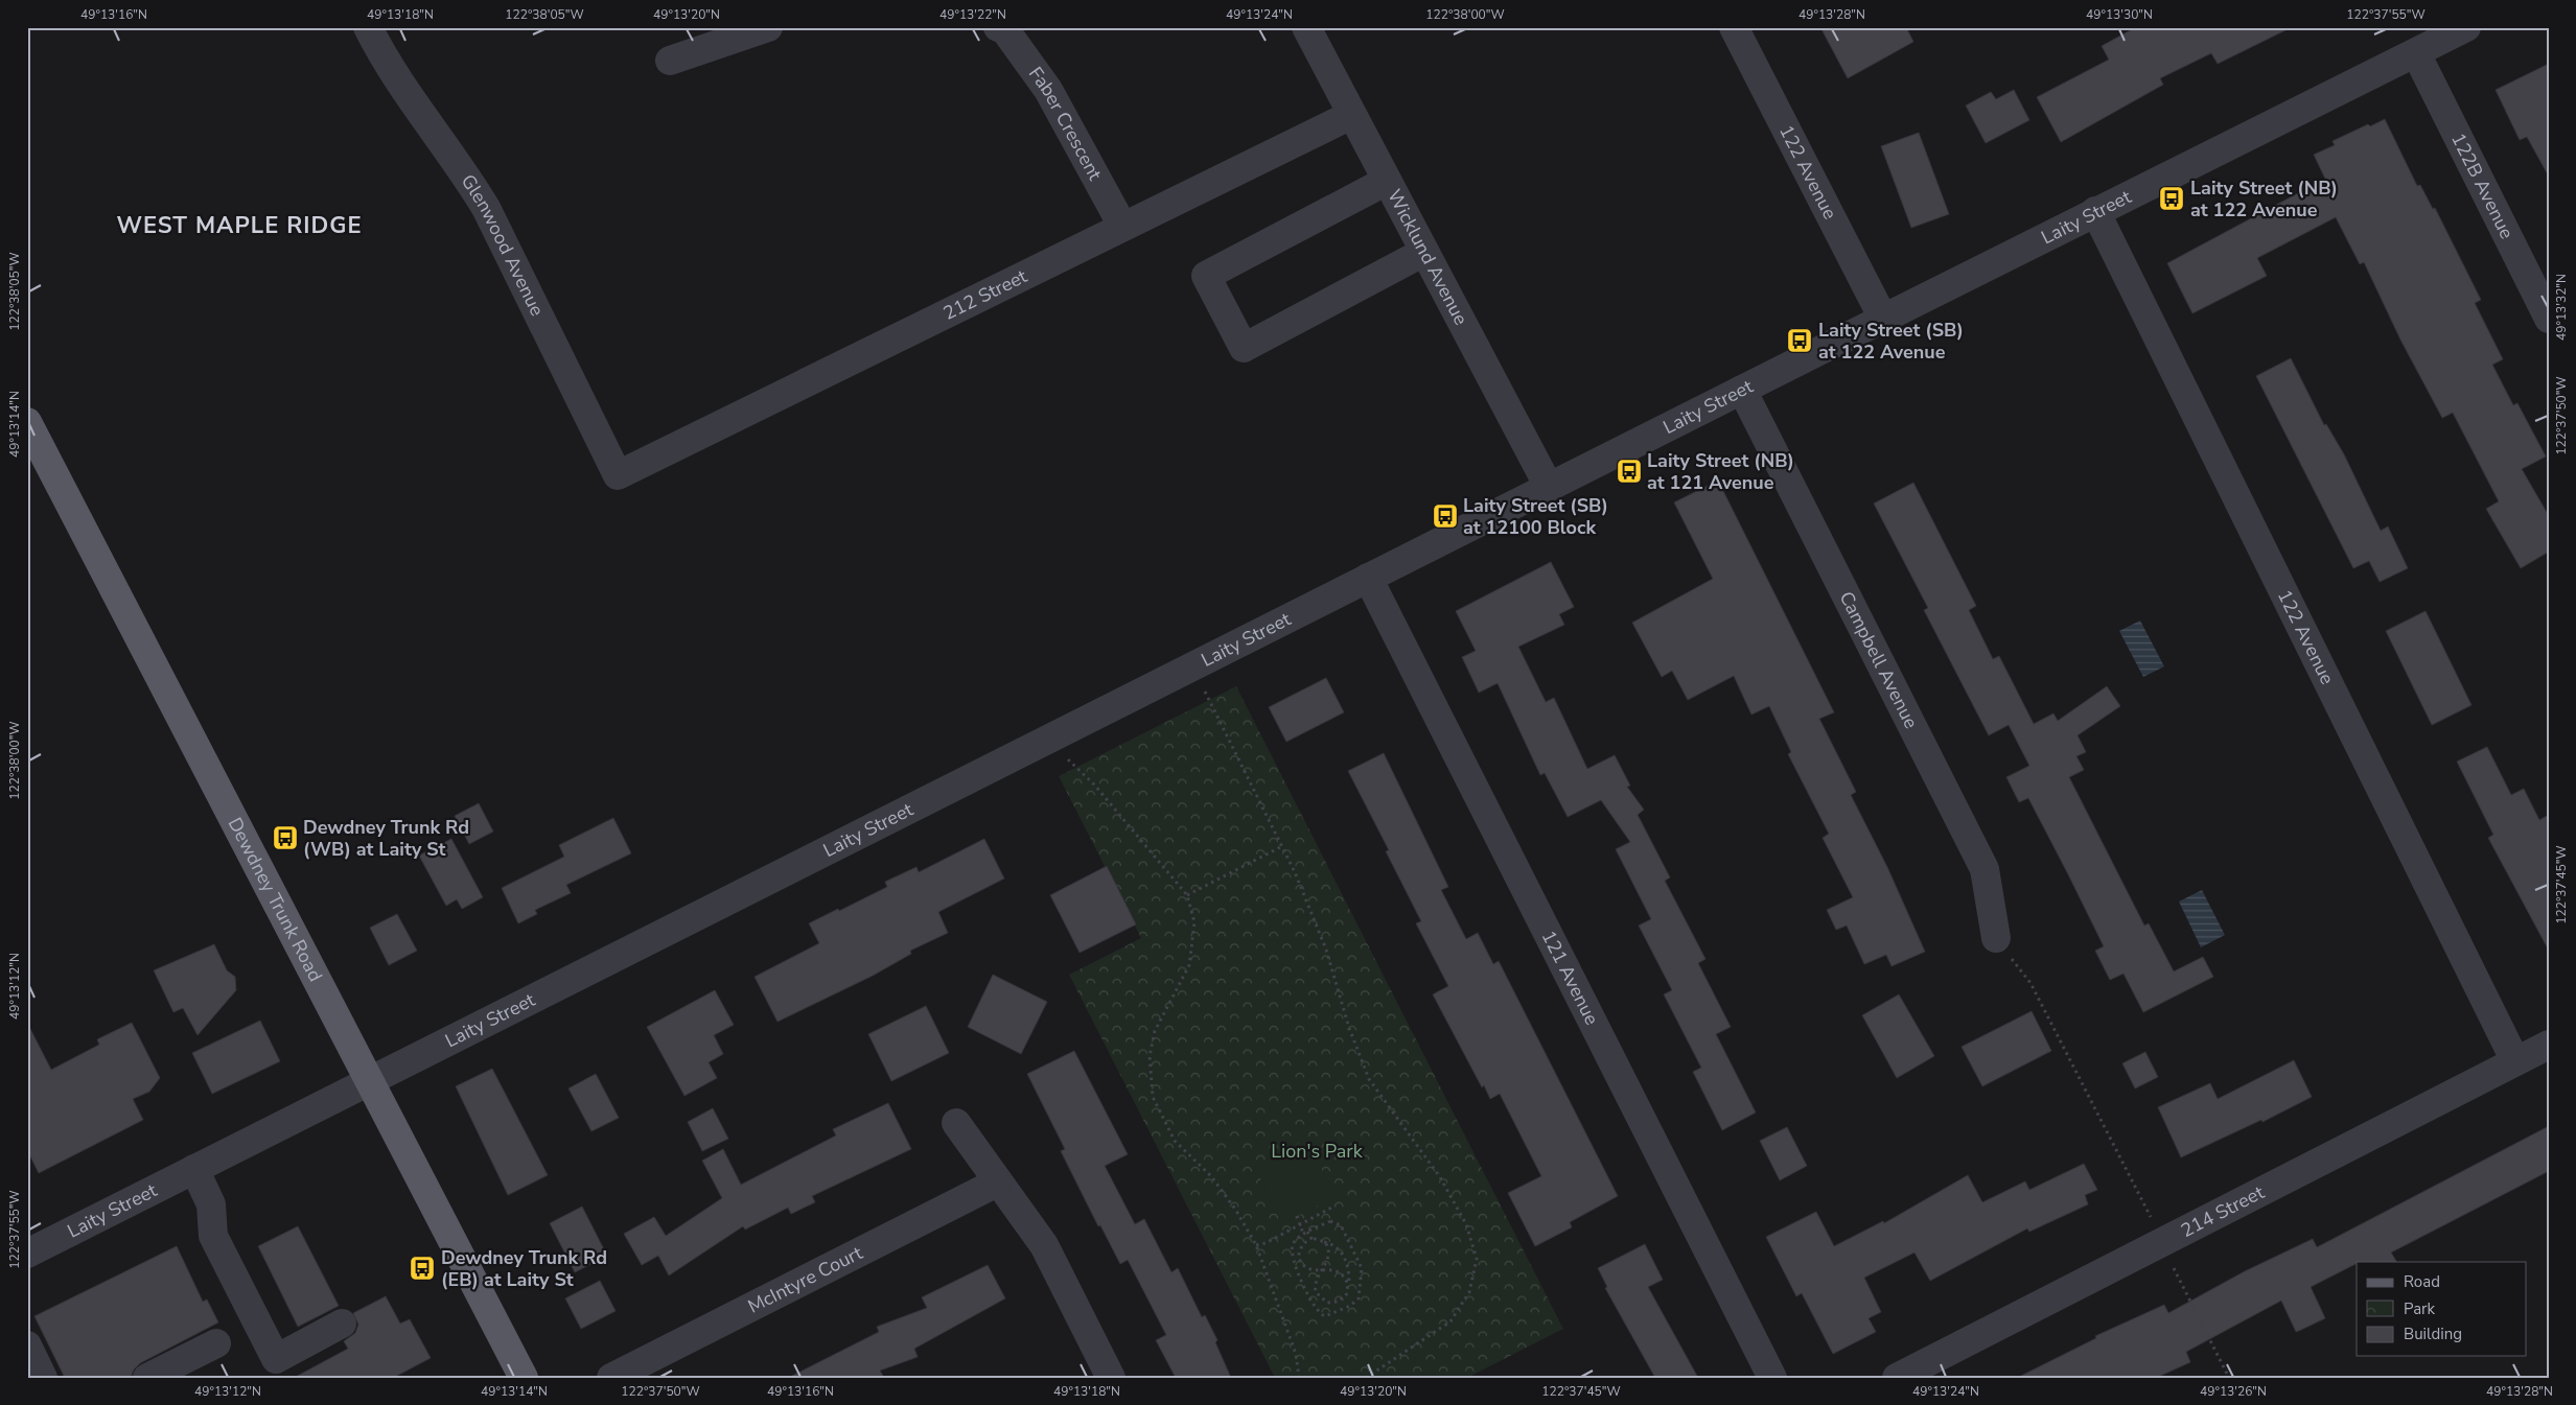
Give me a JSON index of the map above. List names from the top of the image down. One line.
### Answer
{"streets":{"main road":["Dewdney Trunk Road"],"street":["Faber Crescent","122 Avenue","122B Avenue","Laity Street","Glenwood Avenue","Wicklund Avenue","212 Street","Campbell Avenue","121 Avenue","214 Street","McIntyre Court"]},"crossings":[["Faber Crescent","212 Street"],["122 Avenue","Laity Street"],["122 Avenue","214 Street"],["122B Avenue","Laity Street"],["Laity Street","Wicklund Avenue"],["Laity Street","Campbell Avenue"],["Laity Street","Dewdney Trunk Road"],["Laity Street","121 Avenue"],["Glenwood Avenue","212 Street"],["Wicklund Avenue","212 Street"]],"districts":["WEST MAPLE RIDGE"],"parks":["Lion's Park"],"places":{"bus stop":["Laity Street (NB) at 122 Avenue","Laity Street (SB) at 122 Avenue","Laity Street (NB) at 121 Avenue","Laity Street (SB) at 12100 Block","Dewdney Trunk Rd (WB) at Laity St","Dewdney Trunk Rd (EB) at Laity St"]},"legend":["Road","Park","Building"],"coordinates":["49°13'16\"N","49°13'18\"N","122°38'05\"W","49°13'20\"N","49°13'22\"N","49°13'24\"N","122°38'00\"W","49°13'28\"N","49°13'30\"N","122°37'55\"W","49°13'32\"N","122°37'50\"W","49°13'14\"N","122°37'45\"W","49°13'12\"N","49°13'26\"N"]}
